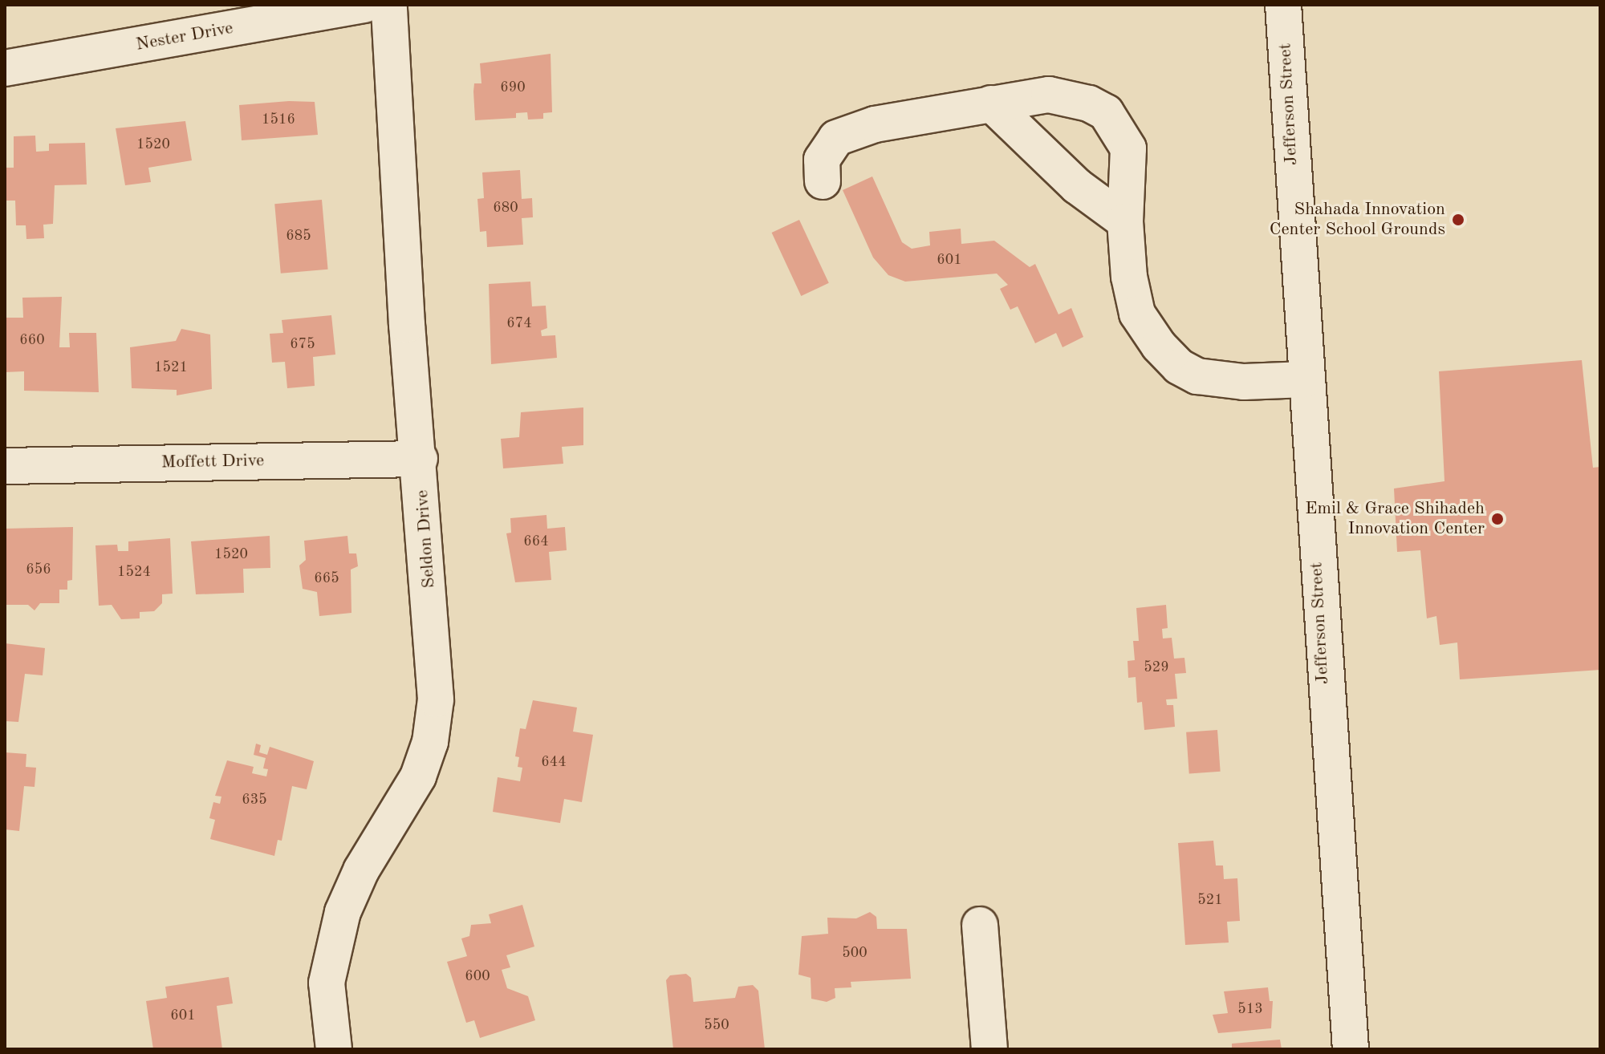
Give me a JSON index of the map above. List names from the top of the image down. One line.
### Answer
{"streets":{"street":["Nester Drive","Jefferson Street","Moffett Drive","Seldon Drive"]},"crossings":[["Moffett Drive","Seldon Drive"]],"places":["Shahada Innovation Center School Grounds","Emil & Grace Shihadeh Innovation Center"],"house_numbers":["690","1516","1520","680","685","601","674","660","675","1521","664","1520","656","1524","665","529","644","635","521","500","600","513","601","550"]}
